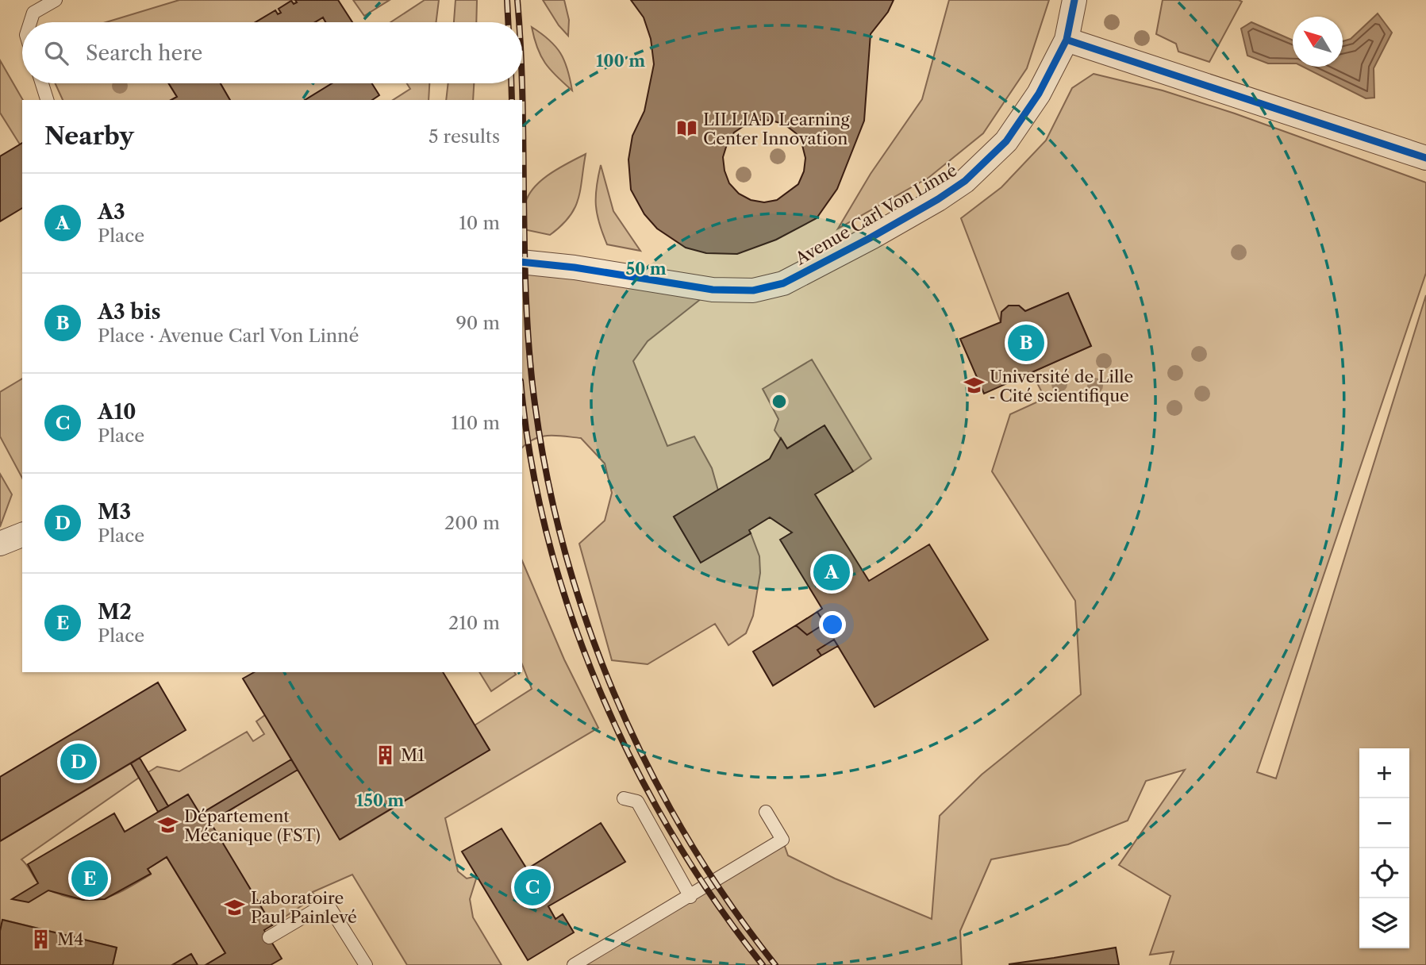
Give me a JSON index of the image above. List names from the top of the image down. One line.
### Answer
{"streets":{"street":["Avenue Carl Von Linné"]},"places":{"library":["LILLIAD Learning Center Innovation"],"school or university":["Université de Lille ‐ Cité scientifique","Département Mécanique (FST)","Laboratoire Paul Painlevé"],"building":["M1","M4"]},"north":"top left","page":{"search":"Search here","heading":["Nearby","5 results"],"list":[{"mark":"A","name":"A3","note":"Place","value":"10 m"},{"mark":"B","name":"A3 bis","note":"Place · Avenue Carl Von Linné","value":"90 m"},{"mark":"C","name":"A10","note":"Place","value":"110 m"},{"mark":"D","name":"M3","note":"Place","value":"200 m"},{"mark":"E","name":"M2","note":"Place","value":"210 m"}],"pins":["B","A","D","E","C"],"map_buttons":["+","−"]},"rings":["100 m","50 m","150 m"]}
